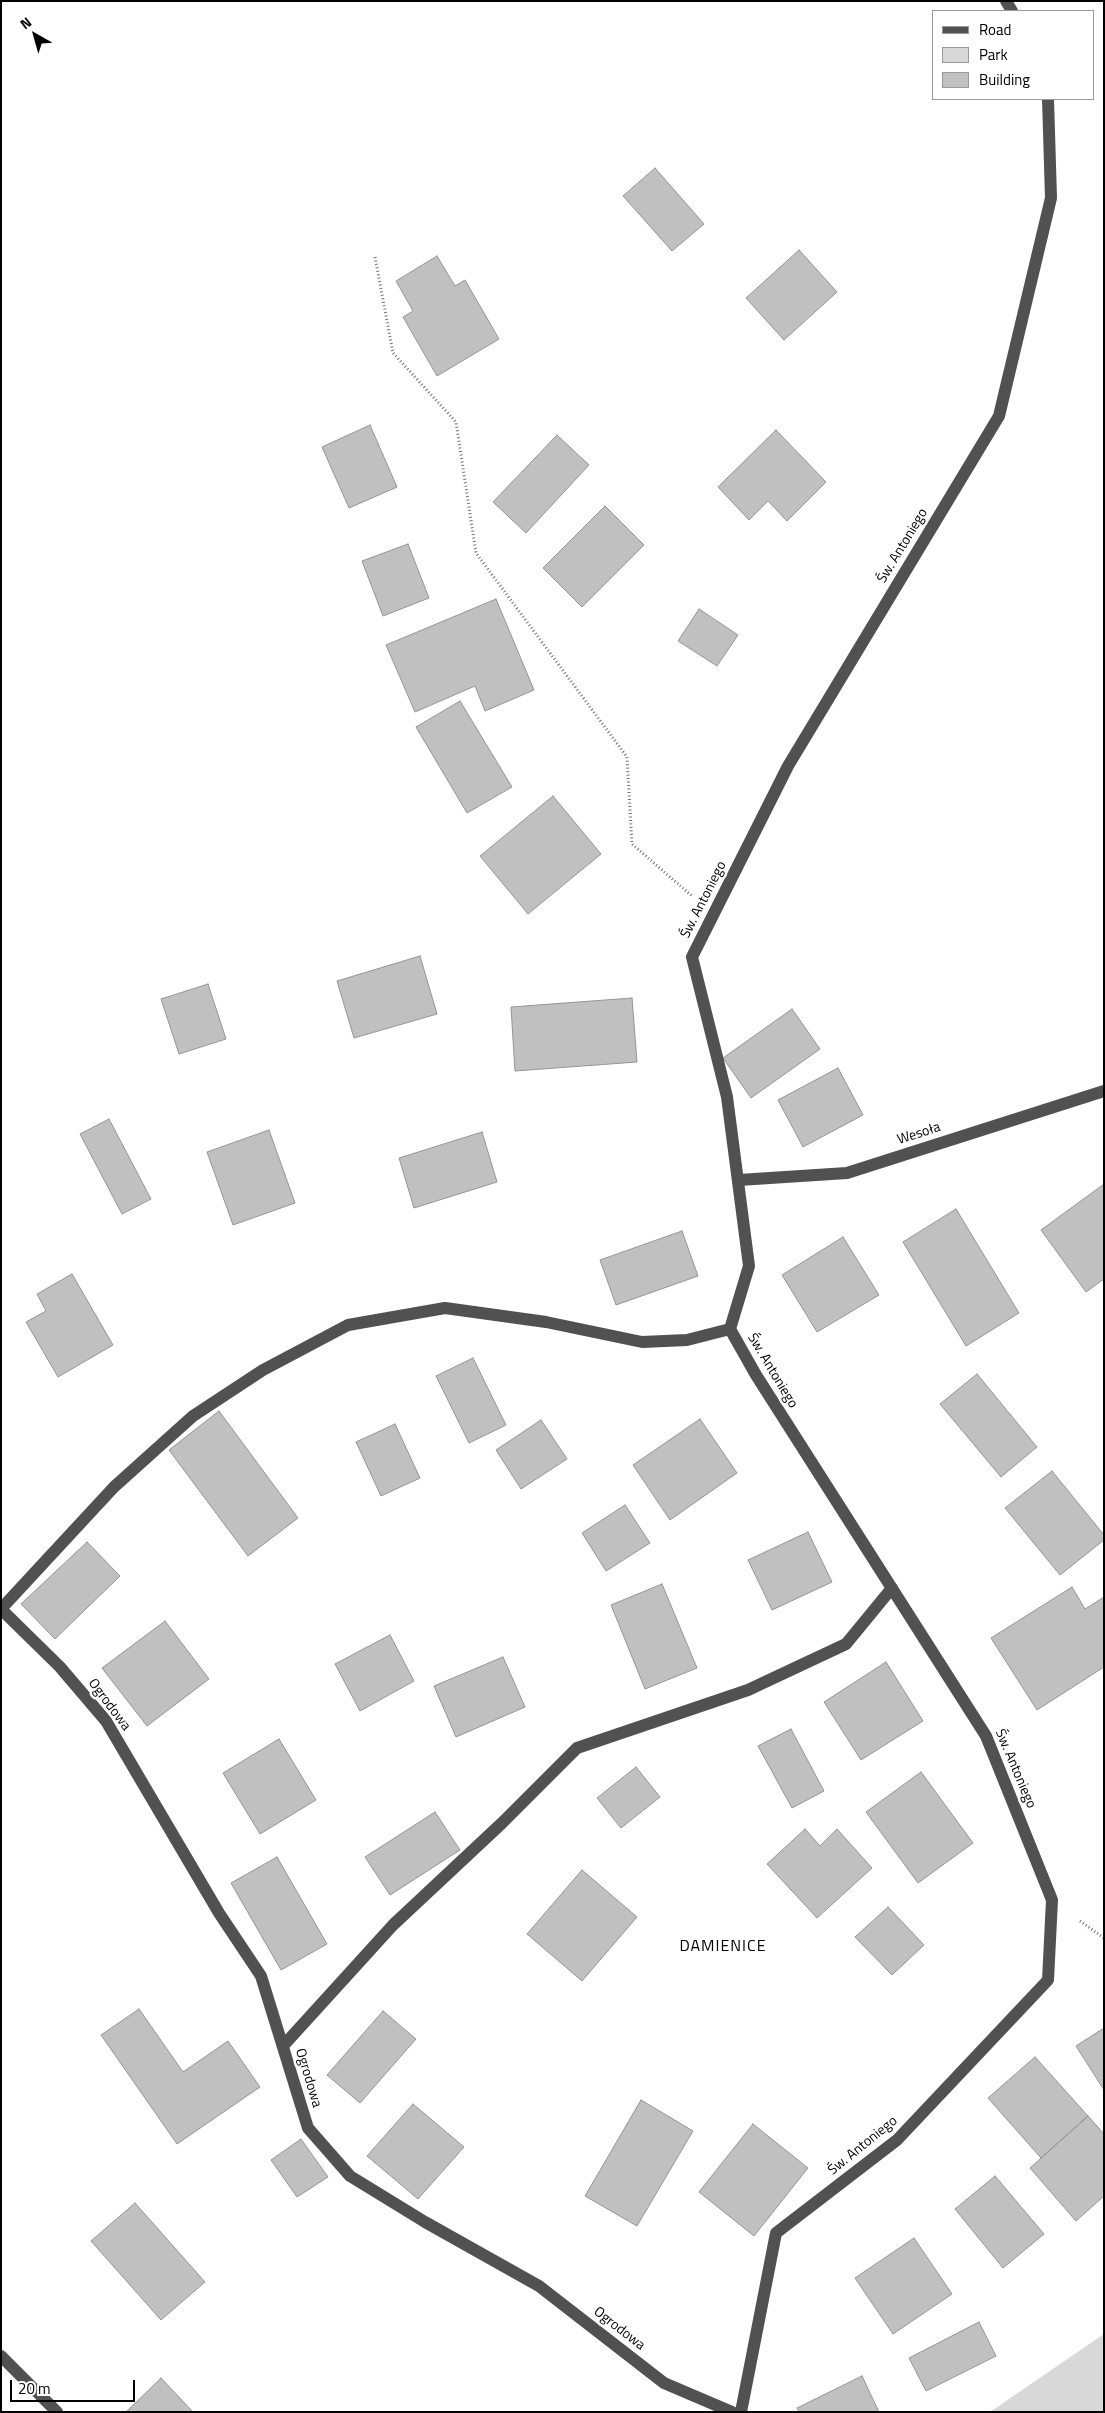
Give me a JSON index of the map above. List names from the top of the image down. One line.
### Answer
{"streets":{"street":["Św. Antoniego","Wesoła","Ogrodowa"]},"crossings":[["Św. Antoniego","Wesoła"]],"districts":["DAMIENICE"],"legend":["Road","Park","Building"],"scale_bar":"20 m","north":"top left"}
